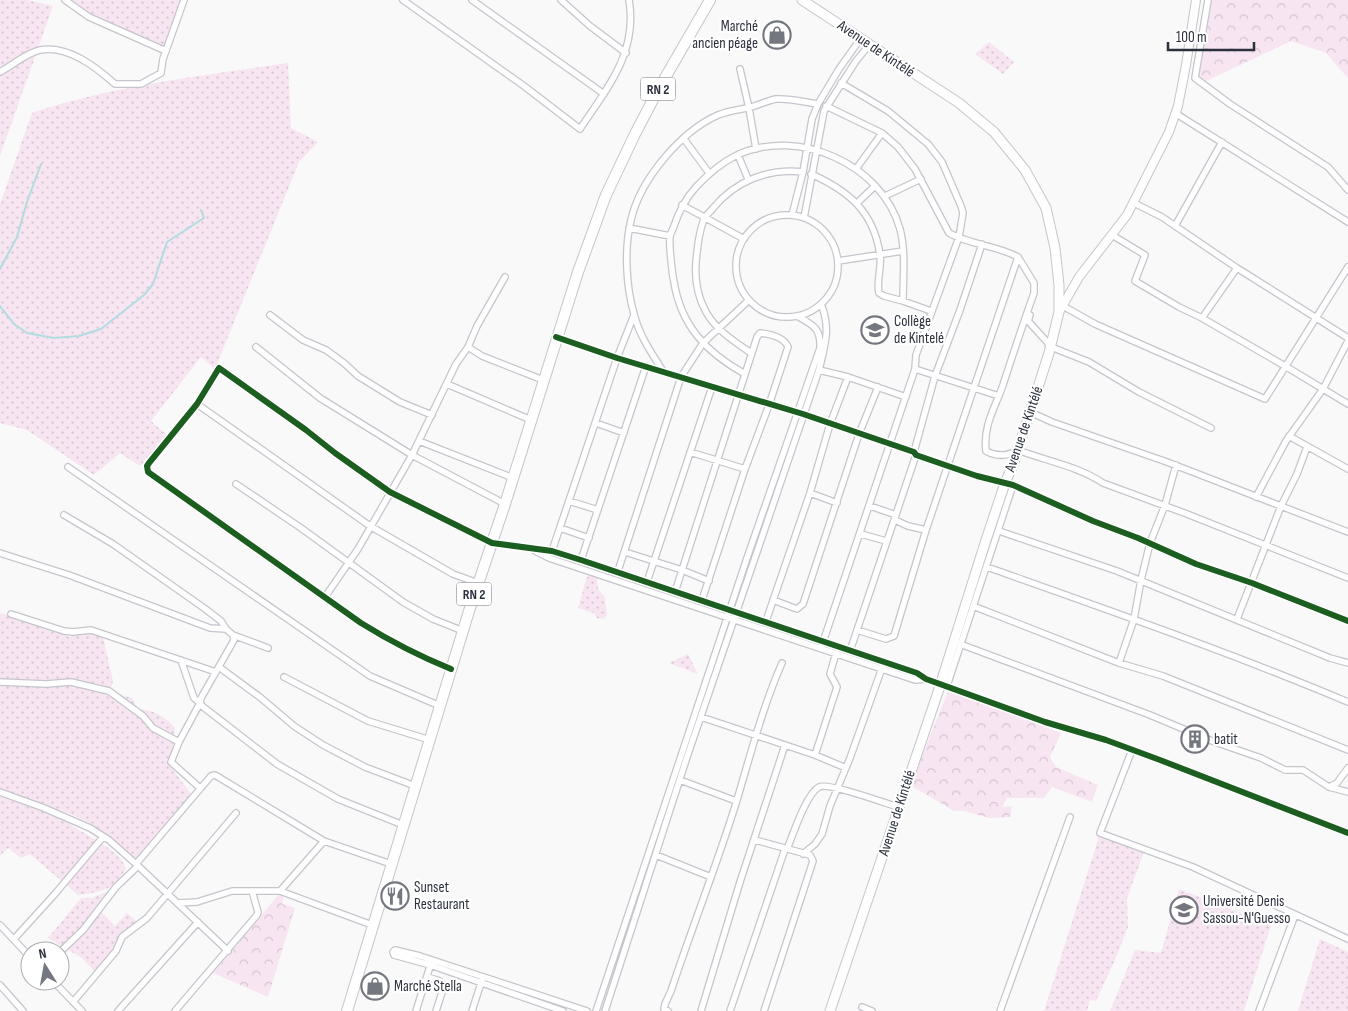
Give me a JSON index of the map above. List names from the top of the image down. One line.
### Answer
{"streets":{"highway":["RN 2"],"main road":["Avenue de Kintélé"]},"places":{"shop":["Marché ancien péage","Marché Stella"],"school or university":["Collège de Kintelé","Université Denis Sassou-N'Guesso"],"building":["batit"],"restaurant":["Sunset Restaurant"]},"scale_bar":"100 m","north":"top"}
